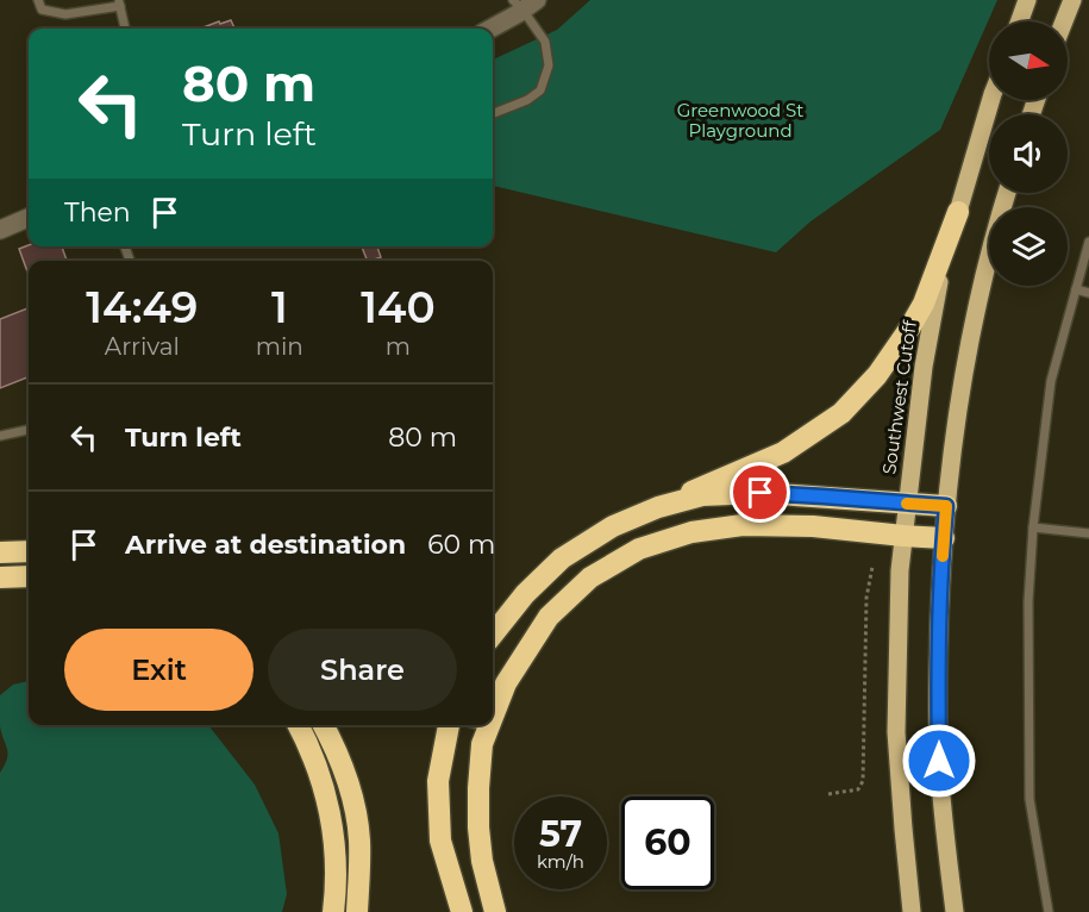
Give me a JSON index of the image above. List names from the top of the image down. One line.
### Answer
{"streets":{"main road":["Southwest Cutoff"]},"parks":["Greenwood St Playground"],"north":"right","page":{"turn":["80 m","Turn left"],"then":"Then","eta":["14:49","Arrival","1","min","140","m"],"list":[{"name":"Turn left","value":"80 m"},{"name":"Arrive at destination","value":"60 m"}],"buttons":["Exit","Share"],"speed":"57 km/h","limit":"60"}}
